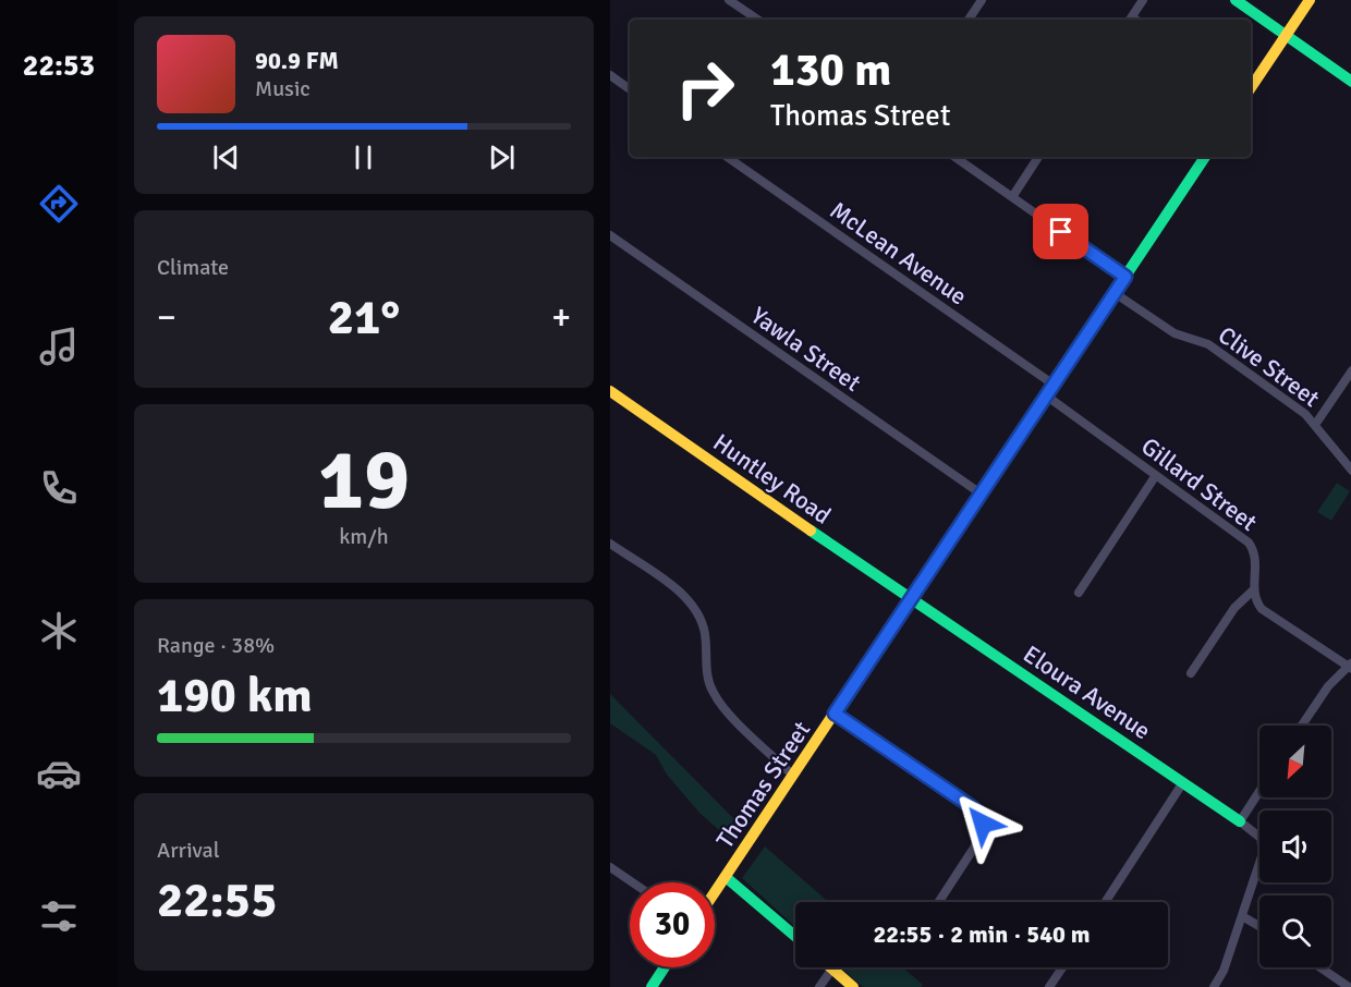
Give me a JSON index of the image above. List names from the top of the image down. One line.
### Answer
{"streets":{"street":["McLean Avenue","Yawla Street","Clive Street","Huntley Road","Gillard Street","Eloura Avenue","Thomas Street"]},"crossings":[["McLean Avenue","Gillard Street"],["McLean Avenue","Thomas Street"],["Yawla Street","Thomas Street"],["Clive Street","Thomas Street"],["Huntley Road","Eloura Avenue"],["Huntley Road","Thomas Street"],["Gillard Street","Thomas Street"],["Eloura Avenue","Thomas Street"]],"north":"bottom left","page":{"tabs":"22:53","turn":["130 m","Thomas Street"],"song":["90.9 FM","Music"],"tile":["Climate",["19","km/h"],["Range · 38%","190 km"],["Arrival","22:55"]],"heat":["−","21°","+"],"limit":"30","trip":"22:55 · 2 min · 540 m"}}
